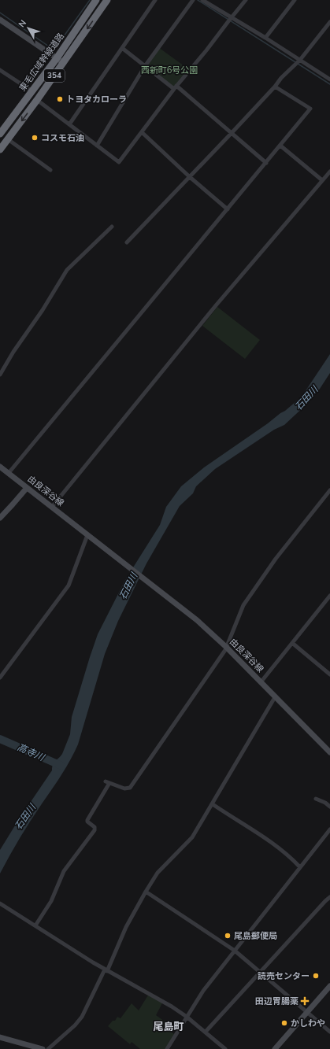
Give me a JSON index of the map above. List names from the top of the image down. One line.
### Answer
{"streets":{"highway":["東毛広域幹線道路","354"],"main road":["由良深谷線"]},"districts":["尾島町"],"water":["石田川","高寺川"],"parks":["西新町6号公園"],"places":{"other":["トヨタカローラ","コスモ石油","尾島郵便局","読売センター","かしわや"],"health":["田辺胃腸薬"]},"north":"top left"}
